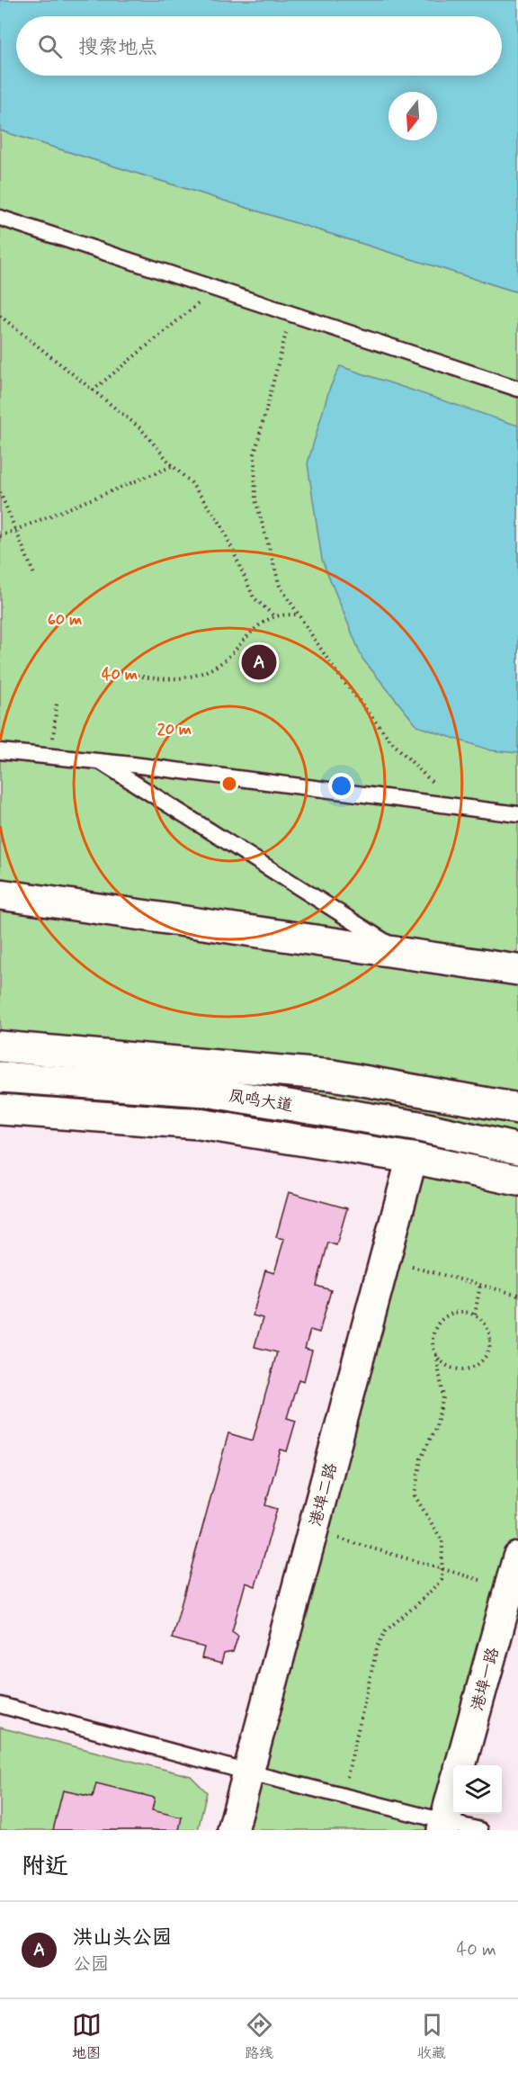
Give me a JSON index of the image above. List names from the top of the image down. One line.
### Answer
{"streets":{"street":["凤鸣大道","港埠二路","港埠一路"]},"crossings":[["凤鸣大道","港埠二路"]],"north":"bottom","page":{"search":"搜索地点","pins":"A","heading":"附近","list":[{"mark":"A","name":"洪山头公园","note":"公园","value":"40 m"}],"nav":["地图","路线","收藏"]},"rings":["60 m","40 m","20 m"]}
